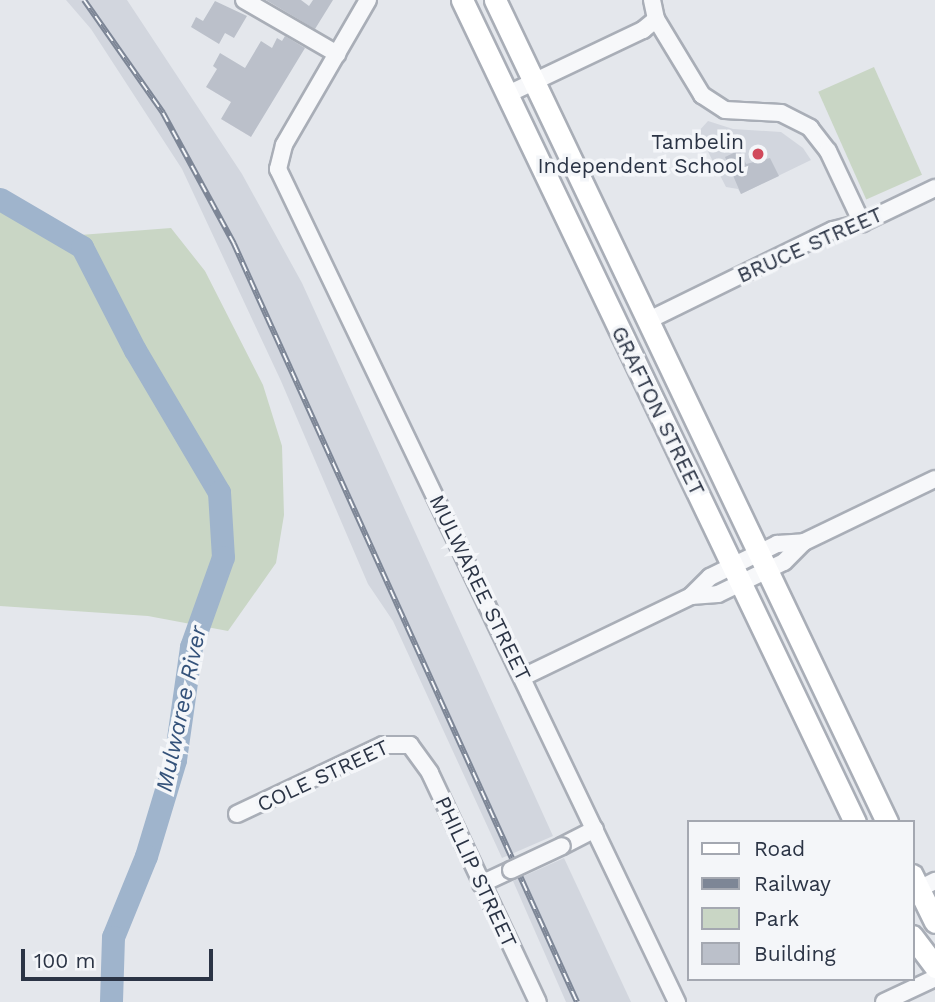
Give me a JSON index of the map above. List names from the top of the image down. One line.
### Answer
{"streets":{"street":["BRUCE STREET","GRAFTON STREET","MULWAREE STREET","COLE STREET","PHILLIP STREET"]},"crossings":[["BRUCE STREET","GRAFTON STREET"],["COLE STREET","PHILLIP STREET"]],"water":["Mulwaree River"],"places":["Tambelin Independent School"],"legend":["Road","Railway","Park","Building"],"scale_bar":"100 m"}
